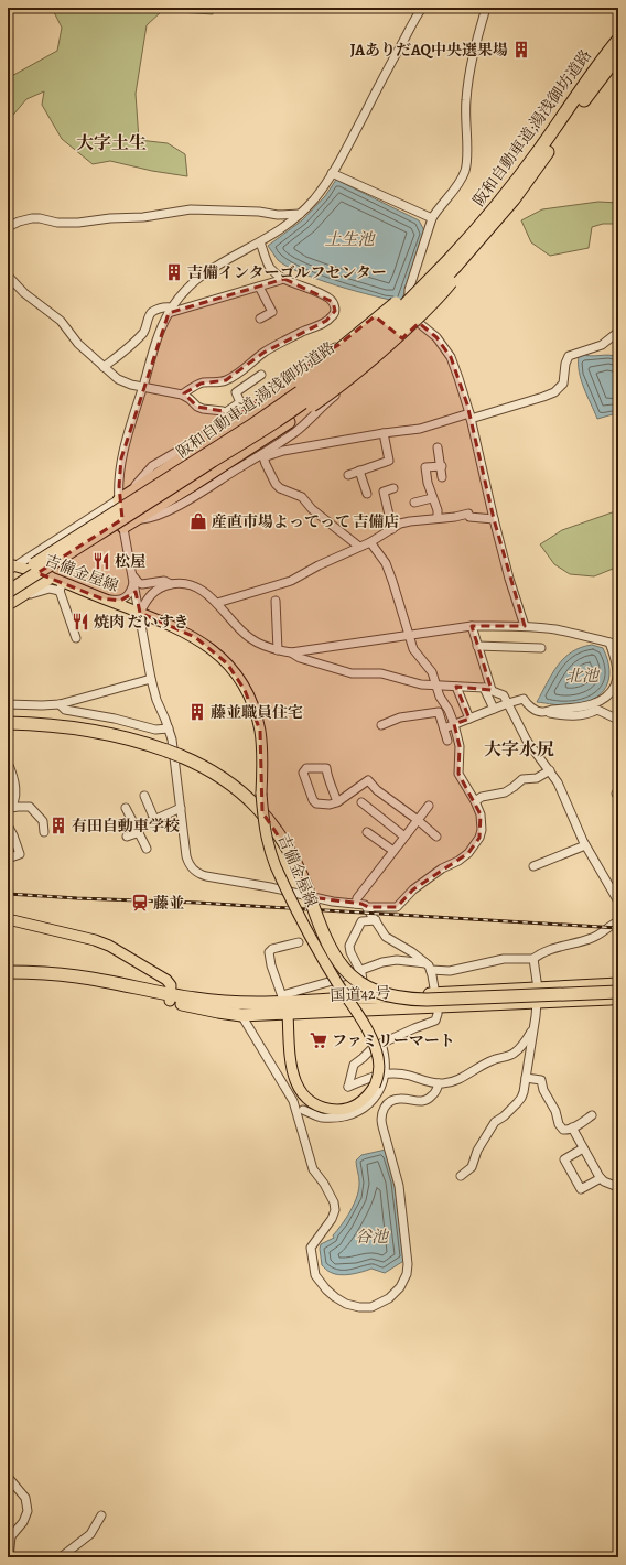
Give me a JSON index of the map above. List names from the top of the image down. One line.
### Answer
{"streets":{"highway":["阪和自動車道;湯浅御坊道路","国道42号"],"main road":["吉備金屋線"]},"crossings":[["吉備金屋線","国道42号"]],"districts":["大字土生","大字水尻"],"water":["土生池","北池","谷池"],"places":{"building":["JAありだAQ中央選果場","吉備インターゴルフセンター","藤並職員住宅","有田自動車学校"],"shop":["産直市場よってって 吉備店"],"restaurant":["松屋","焼肉 だいすき"],"station":["藤並"],"supermarket":["ファミリーマート"]}}
